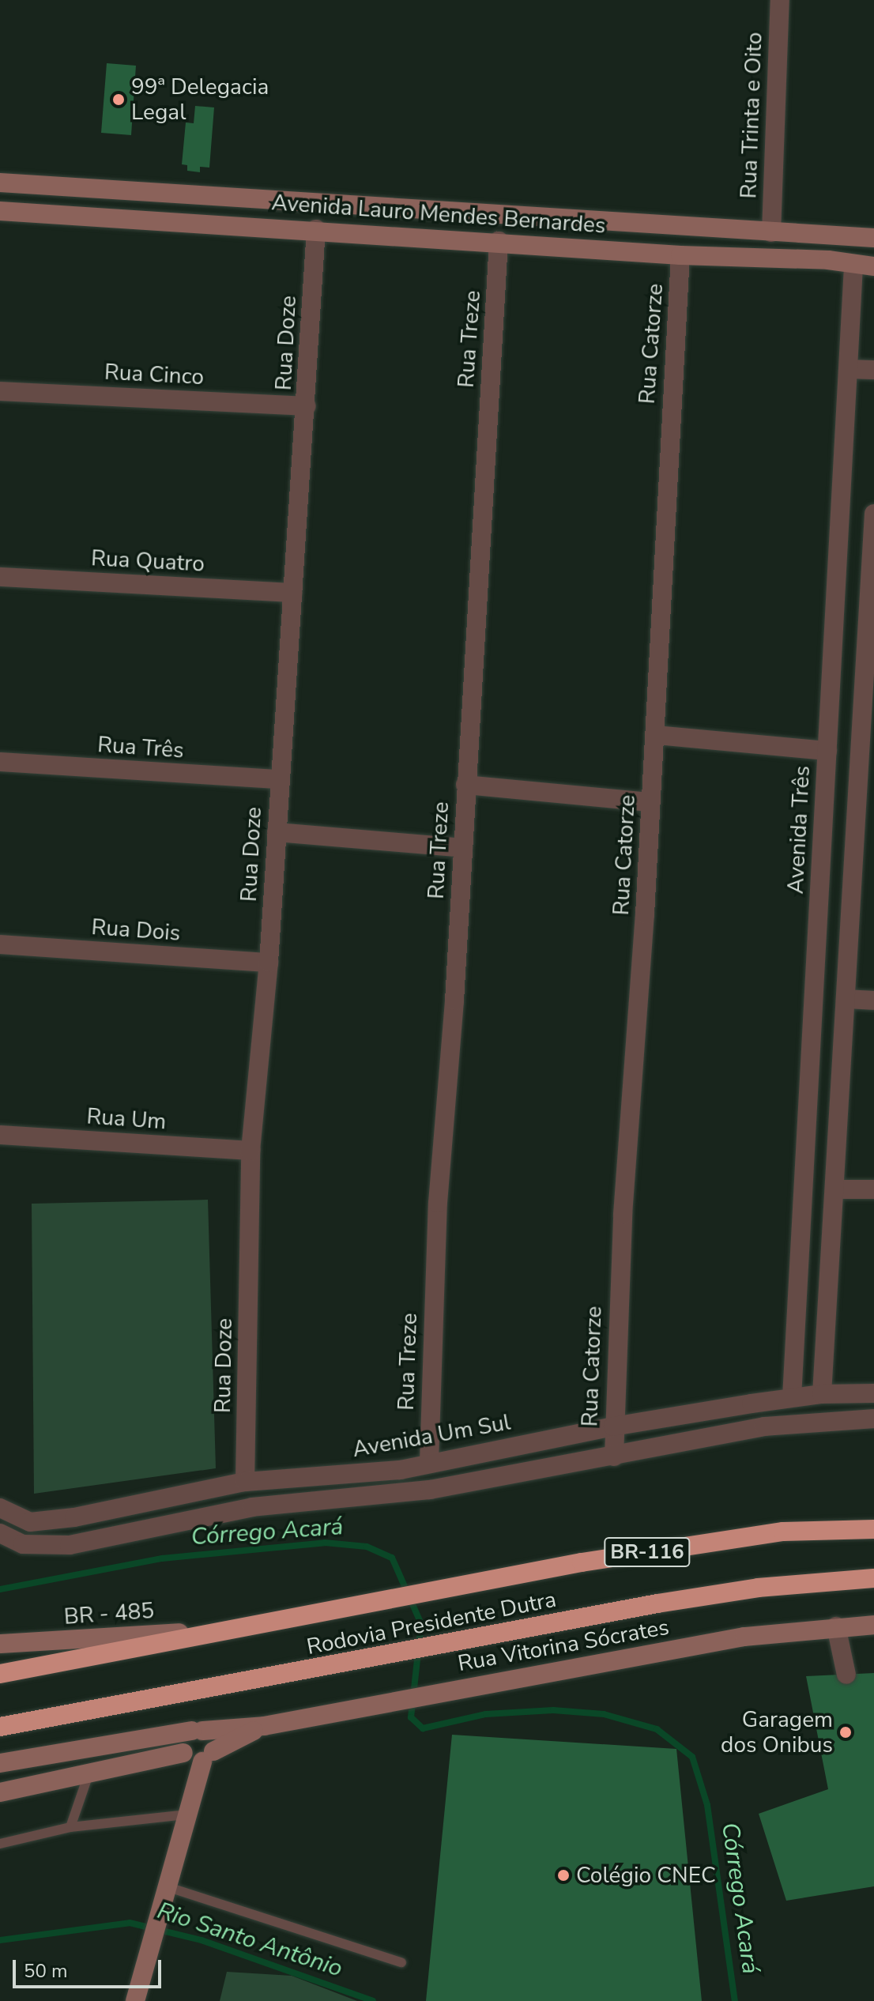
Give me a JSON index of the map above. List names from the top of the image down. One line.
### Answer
{"streets":{"highway":["BR-116","Rodovia Presidente Dutra"],"street":["Rua Trinta e Oito","Avenida Lauro Mendes Bernardes","Rua Treze","Rua Doze","Rua Catorze","Rua Cinco","Rua Quatro","Rua Três","Avenida Três","Rua Dois","Rua Um","Avenida Um Sul","BR - 485","Rua Vitorina Sócrates"]},"crossings":[["Rua Trinta e Oito","Avenida Lauro Mendes Bernardes"],["Avenida Lauro Mendes Bernardes","Rua Treze"],["Avenida Lauro Mendes Bernardes","Rua Doze"],["Avenida Lauro Mendes Bernardes","Rua Catorze"],["Avenida Lauro Mendes Bernardes","Avenida Três"],["Rua Treze","Avenida Um Sul"],["Rua Doze","Rua Cinco"],["Rua Doze","Rua Quatro"],["Rua Doze","Rua Três"],["Rua Doze","Rua Dois"],["Rua Doze","Rua Um"],["Rua Doze","Avenida Um Sul"],["Rua Catorze","Avenida Um Sul"],["Avenida Três","Avenida Um Sul"],["BR - 485","Rodovia Presidente Dutra"]],"water":["Córrego Acará","Rio Santo Antônio"],"places":["99ª Delegacia Legal","Garagem dos Onibus","Colégio CNEC"],"scale_bar":"50 m"}
